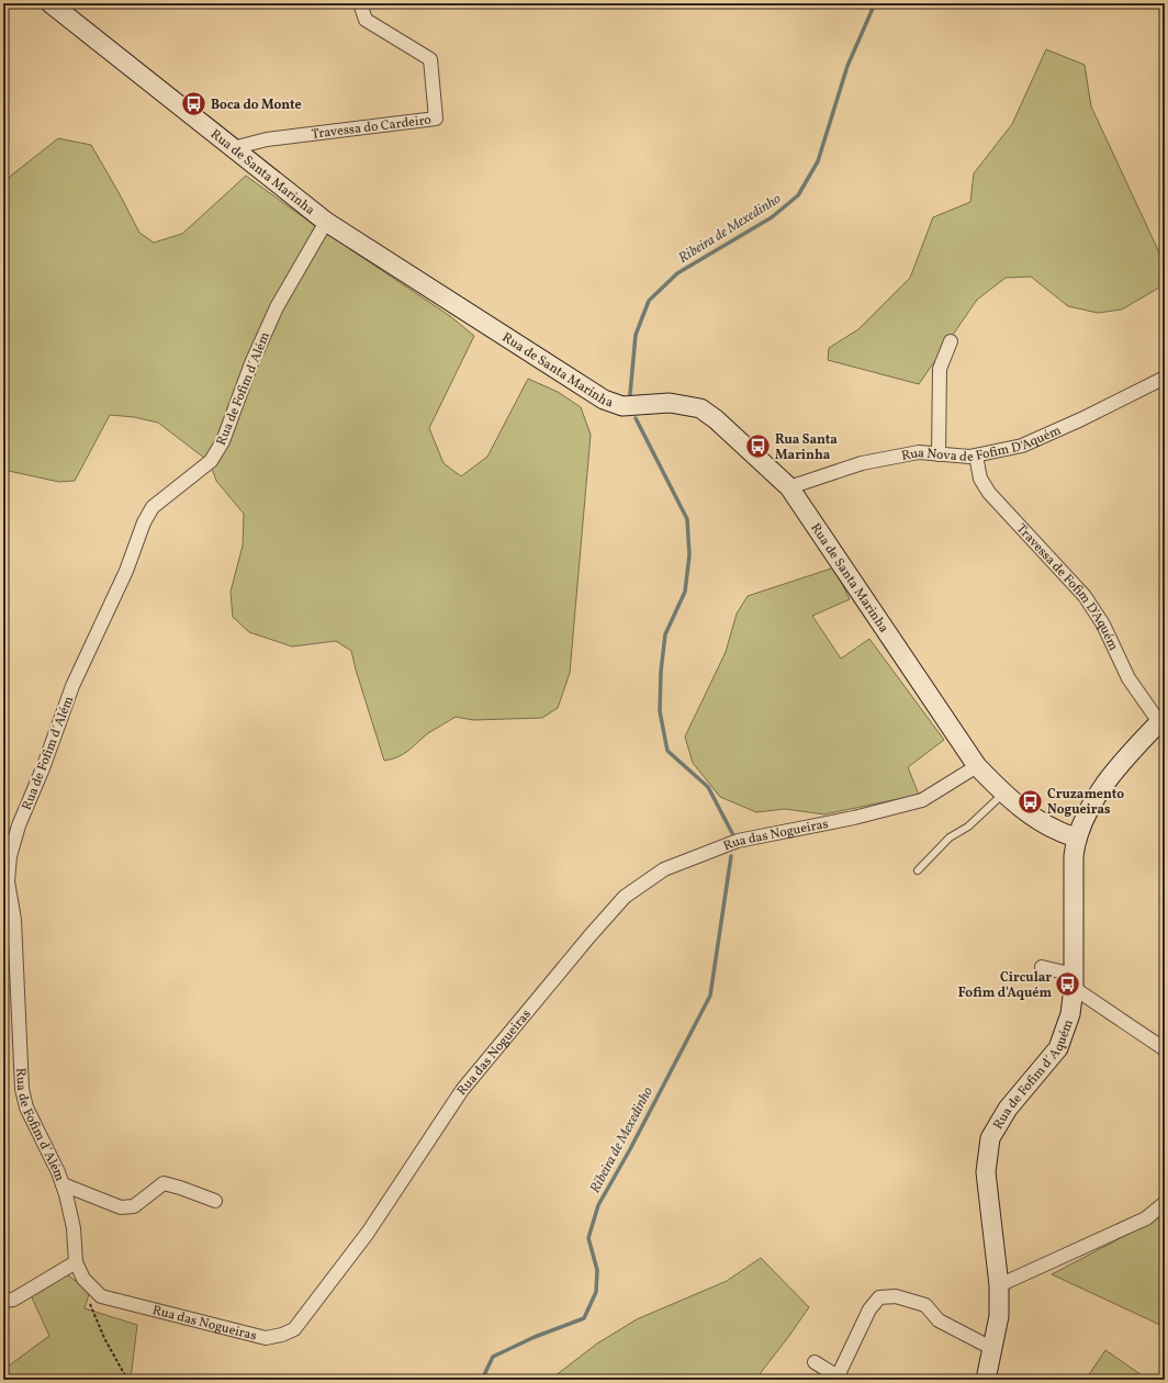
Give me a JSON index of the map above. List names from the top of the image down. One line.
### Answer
{"streets":{"street":["Travessa do Cardeiro","Rua de Santa Marinha","Rua de Fofim d´Além","Rua Nova de Fofim D'Aquém","Travessa de Fofim D'Aquém","Rua das Nogueiras","Rua de Fofim d´Aquém"]},"crossings":[["Travessa do Cardeiro","Rua de Santa Marinha"],["Rua de Santa Marinha","Rua de Fofim d´Além"],["Rua de Santa Marinha","Rua Nova de Fofim D'Aquém"],["Rua de Santa Marinha","Rua das Nogueiras"],["Rua de Santa Marinha","Rua de Fofim d´Aquém"],["Rua de Fofim d´Além","Rua das Nogueiras"],["Rua Nova de Fofim D'Aquém","Travessa de Fofim D'Aquém"],["Travessa de Fofim D'Aquém","Rua de Fofim d´Aquém"]],"water":["Ribeira de Mexedinho"],"places":{"bus stop":["Boca do Monte","Rua Santa Marinha","Cruzamento Nogueiras","Circular Fofim d'Aquém"]}}
